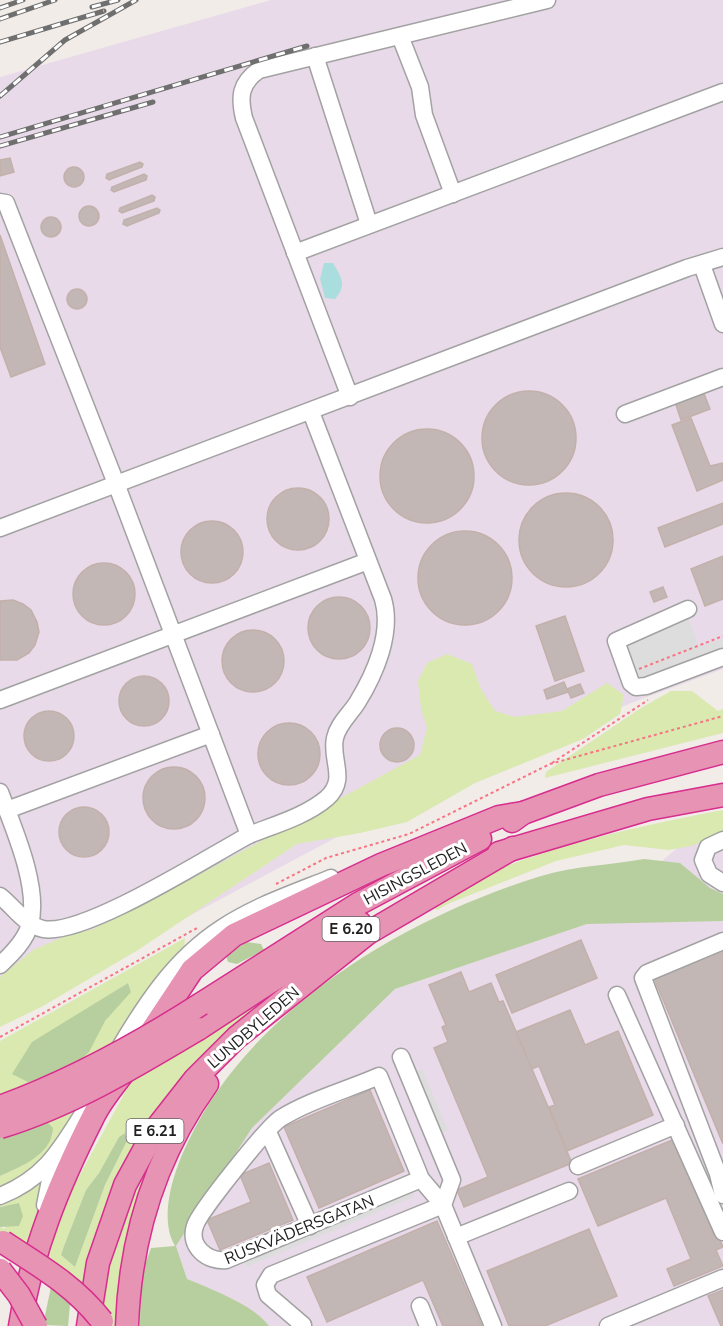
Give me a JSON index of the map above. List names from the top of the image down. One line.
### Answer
{"streets":{"highway":["HISINGSLEDEN","E 6.20","LUNDBYLEDEN","E 6.21"],"street":["RUSKVÄDERSGATAN"]},"crossings":[["HISINGSLEDEN","LUNDBYLEDEN"]]}
